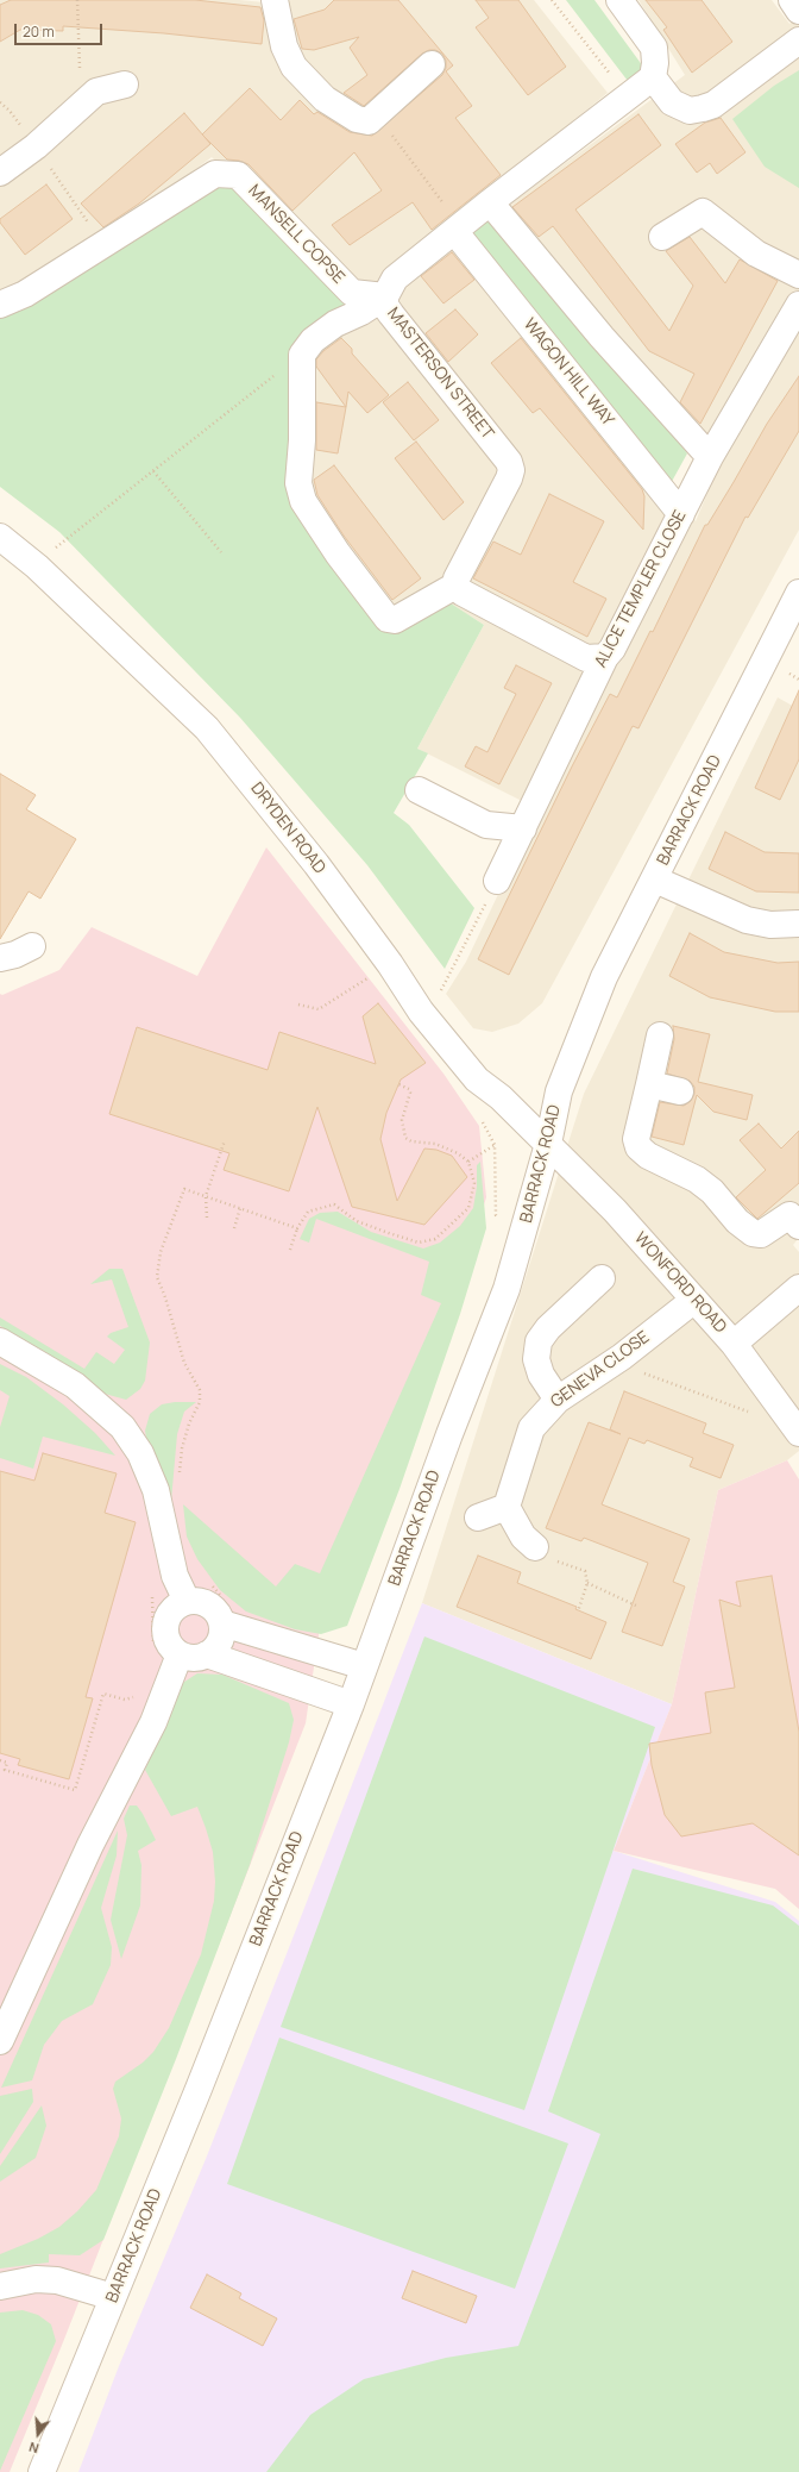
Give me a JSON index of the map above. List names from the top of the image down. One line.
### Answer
{"streets":{"street":["MANSELL COPSE","WAGON HILL WAY","MASTERSON STREET","ALICE TEMPLER CLOSE","BARRACK ROAD","DRYDEN ROAD","WONFORD ROAD","GENEVA CLOSE"]},"crossings":[["MANSELL COPSE","MASTERSON STREET"],["WAGON HILL WAY","MASTERSON STREET"],["WAGON HILL WAY","ALICE TEMPLER CLOSE"],["BARRACK ROAD","DRYDEN ROAD"],["BARRACK ROAD","WONFORD ROAD"],["DRYDEN ROAD","WONFORD ROAD"],["WONFORD ROAD","GENEVA CLOSE"]],"scale_bar":"20 m","north":"bottom"}
